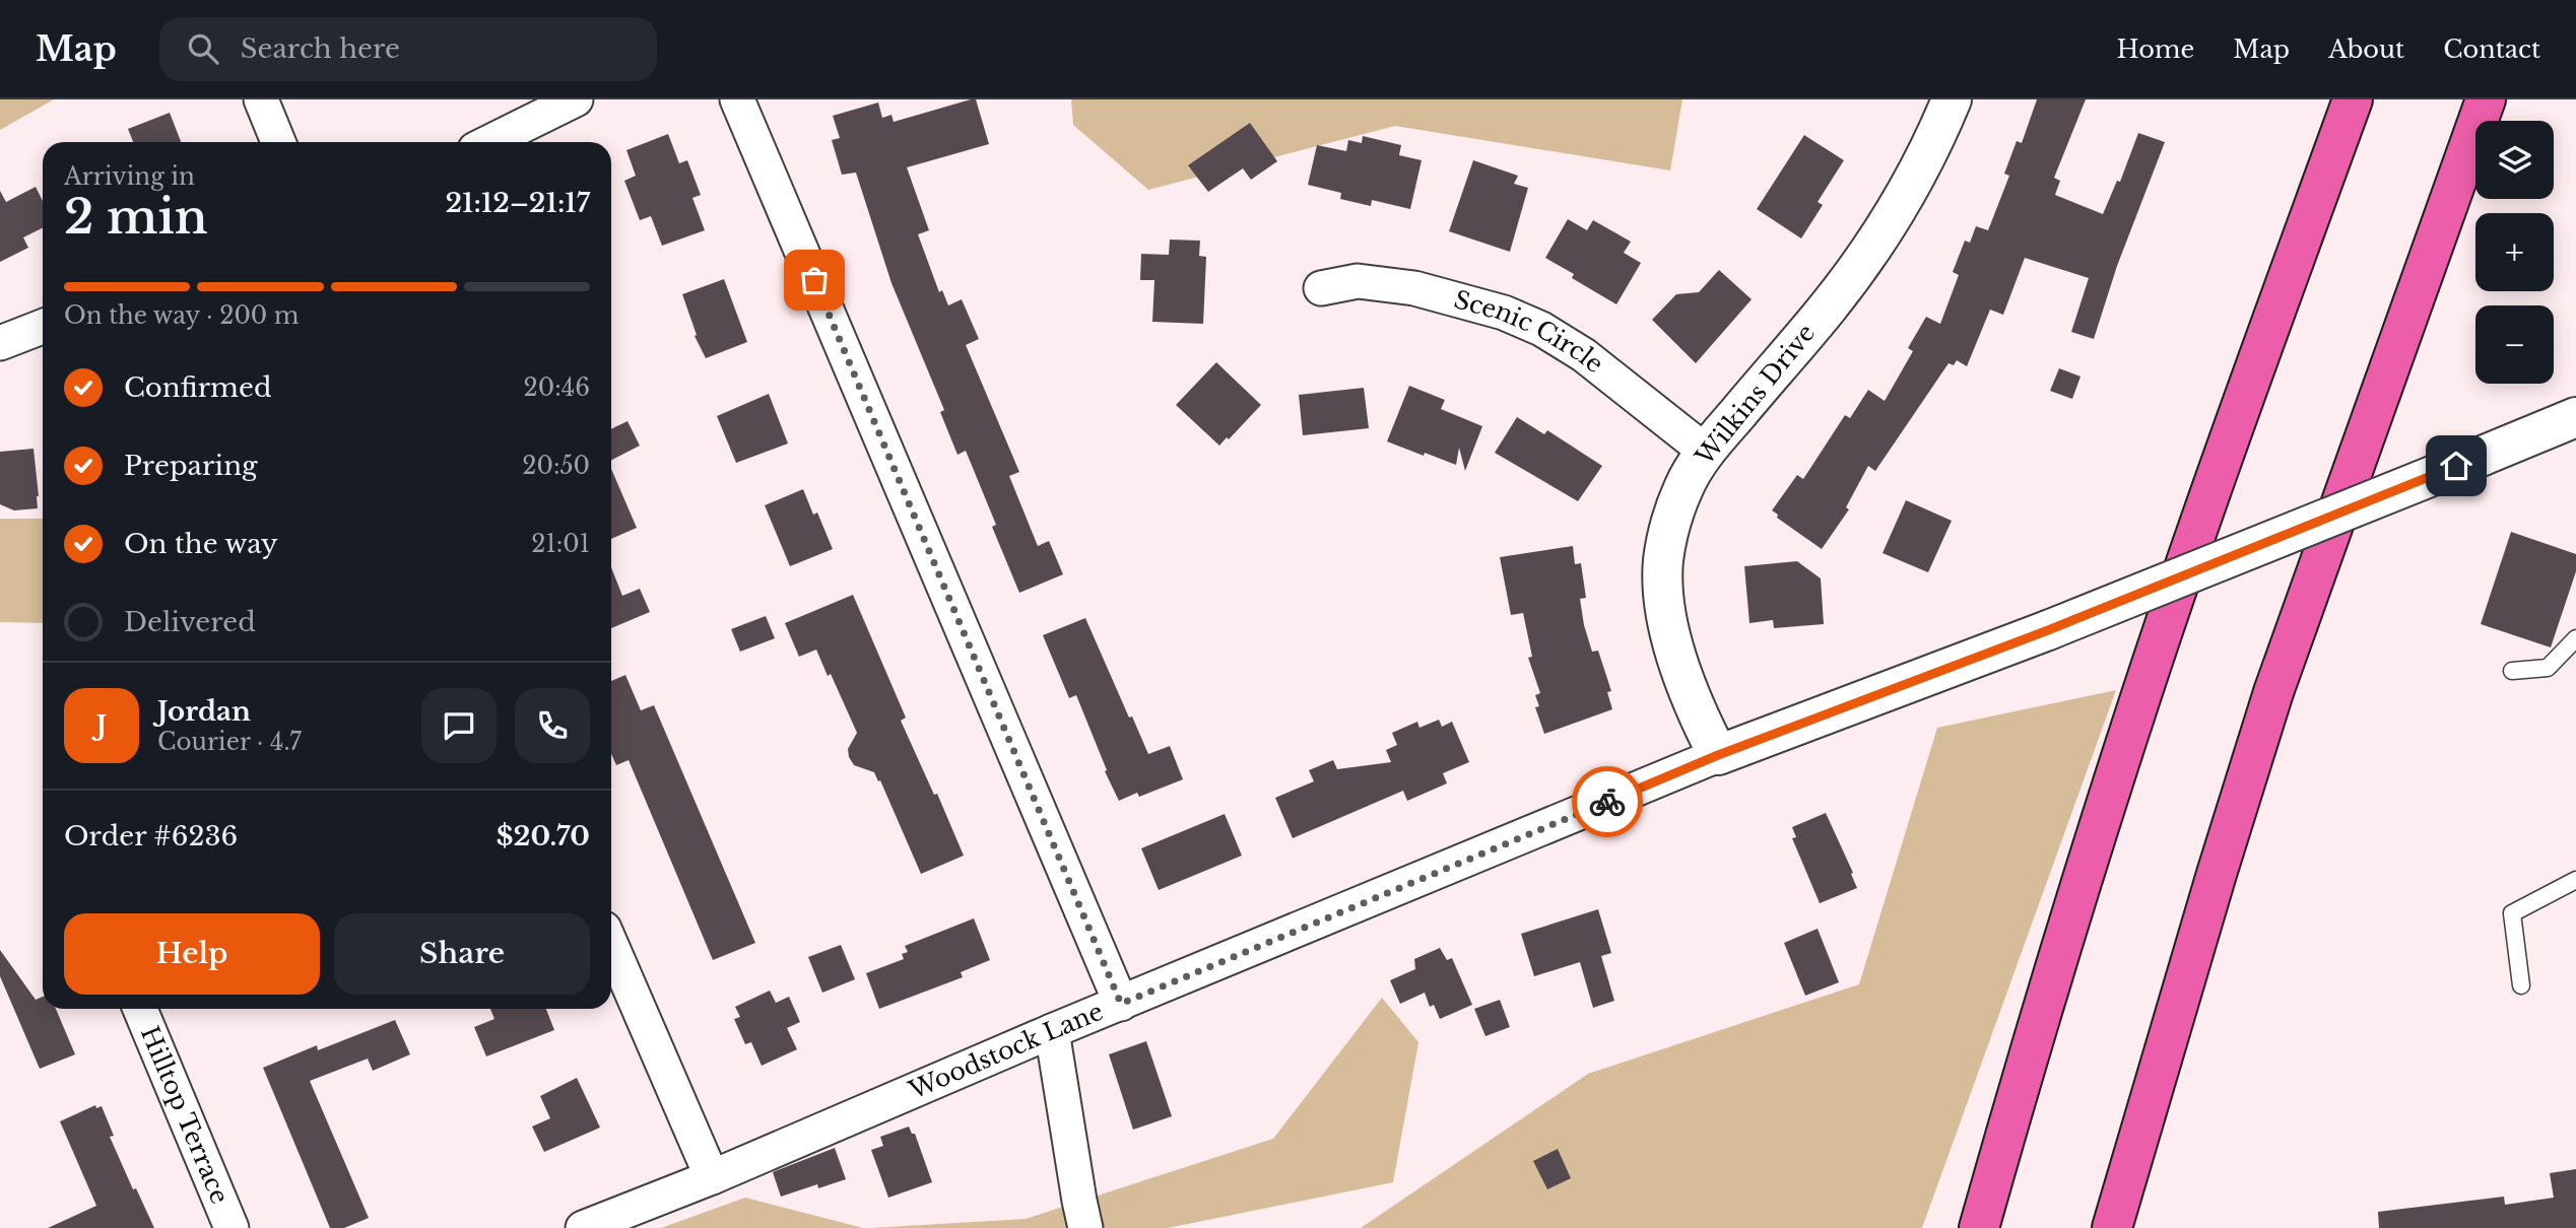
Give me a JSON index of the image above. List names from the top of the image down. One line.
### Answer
{"streets":{"street":["Scenic Circle","Wilkins Drive","Woodstock Lane","Hilltop Terrace"]},"crossings":[["Scenic Circle","Wilkins Drive"],["Wilkins Drive","Woodstock Lane"]],"page":{"header":"Map","search":"Search here","nav":["Home","Map","About","Contact"],"map_buttons":["+","−"],"heading":["2 min","Arriving in","21:12–21:17"],"panel":["Jordan","Courier · 4.7","Order #6236","$20.70"],"bar":"On the way · 200 m","list":[["Confirmed","20:46"],["Preparing","20:50"],["On the way","21:01"],"Delivered"],"round":"J","buttons":["Help","Share"]}}
